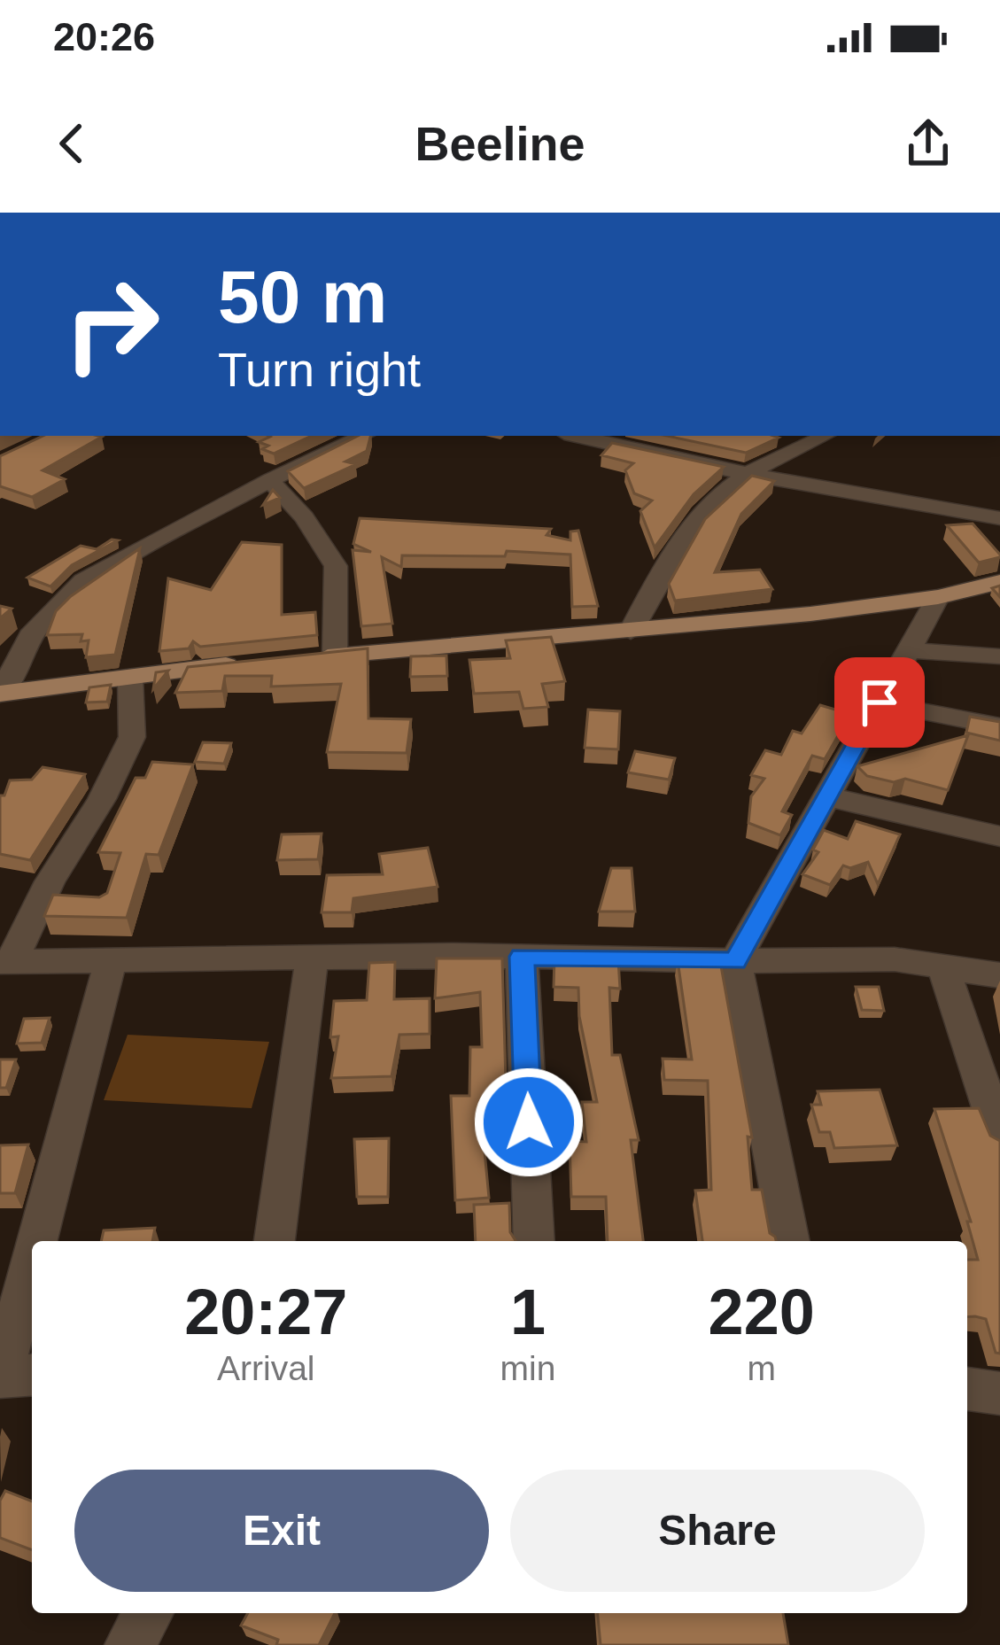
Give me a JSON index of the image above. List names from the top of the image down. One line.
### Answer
{"page":{"status":"20:26","header":"Beeline","turn":["50 m","Turn right"],"eta":["20:27","Arrival","1","min","220","m"],"buttons":["Exit","Share"]}}
